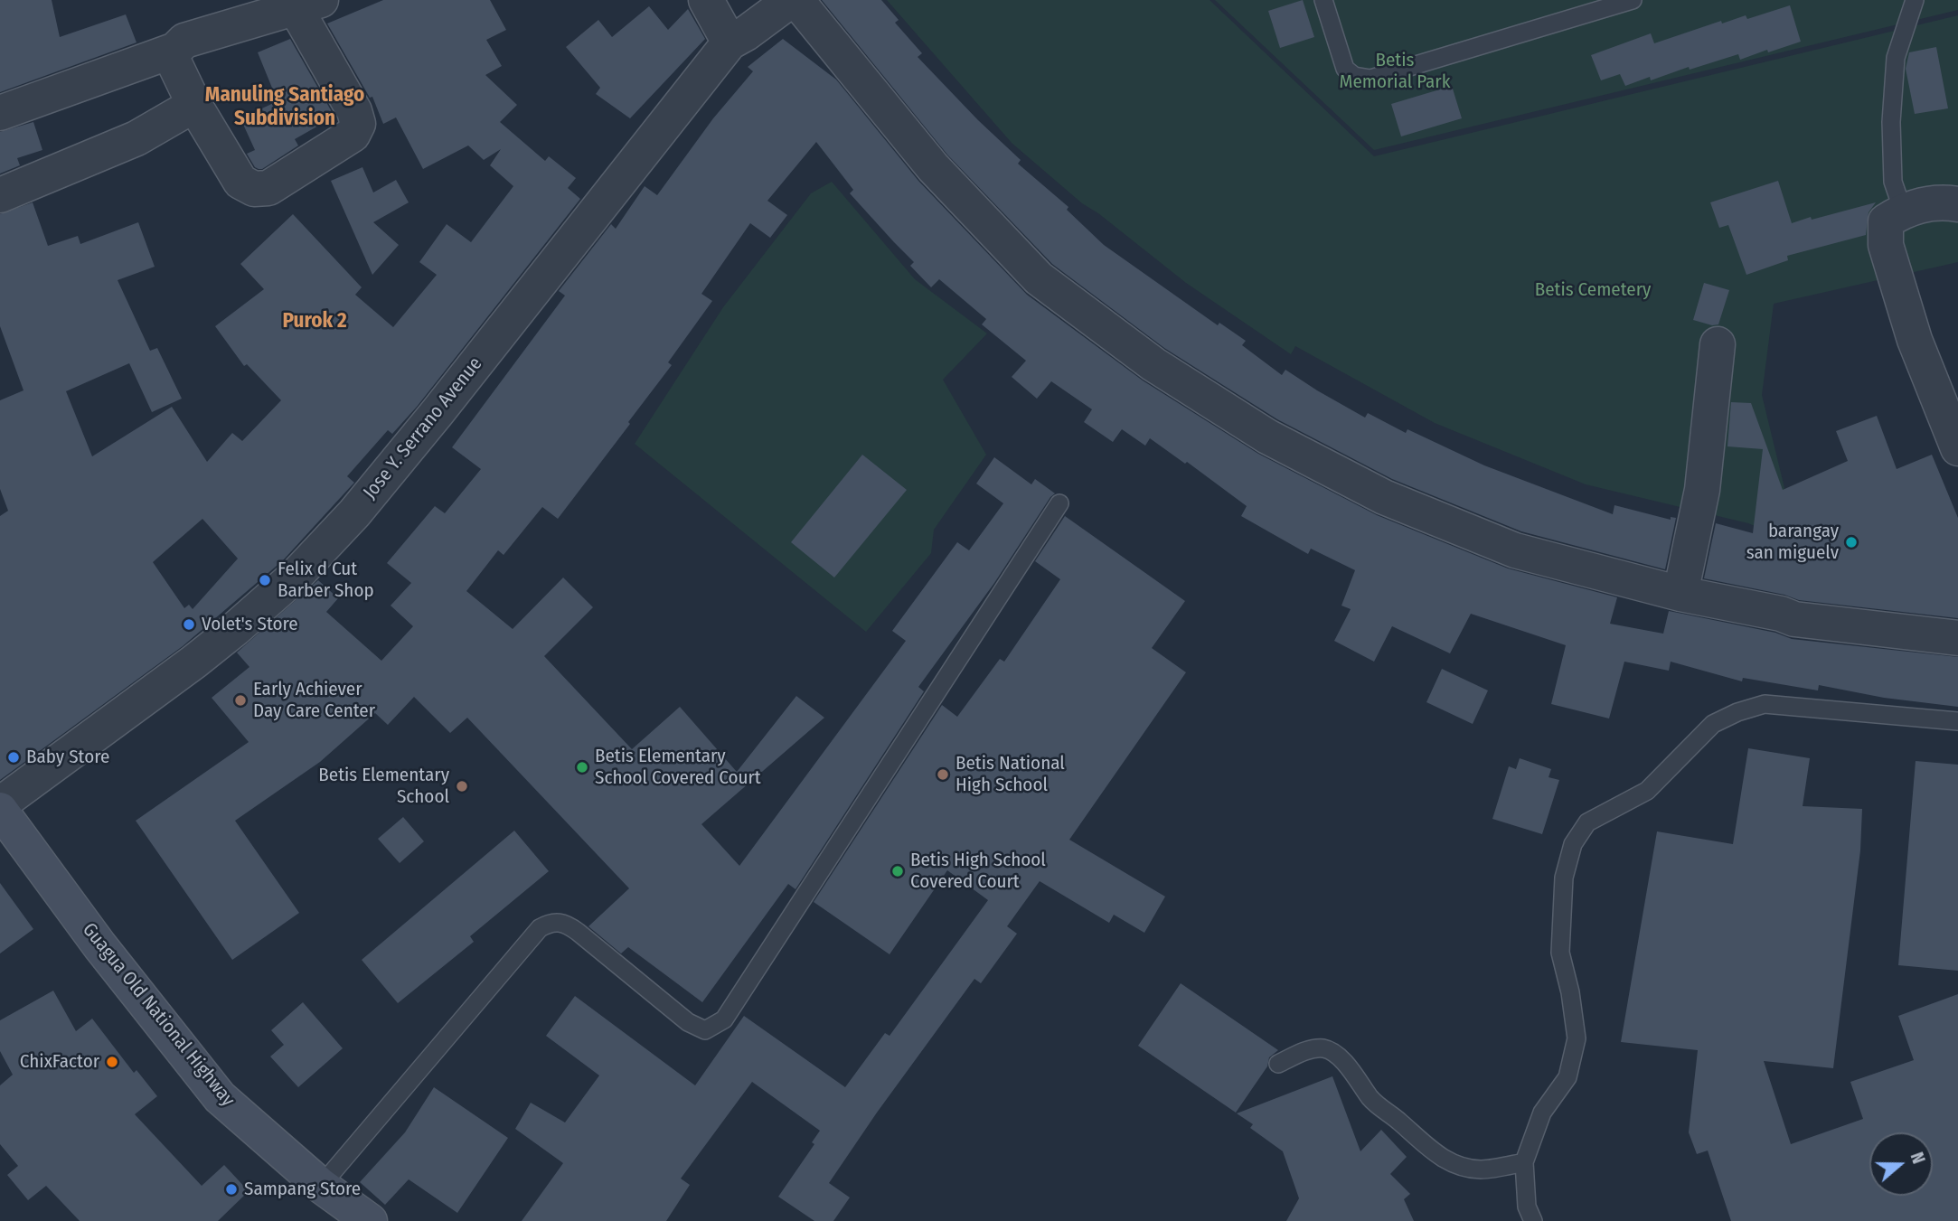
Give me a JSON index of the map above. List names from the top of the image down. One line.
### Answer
{"streets":{"main road":["Guagua Old National Highway"],"street":["Jose Y. Serrano Avenue"]},"districts":["Manuling Santiago Subdivision","Purok 2"],"parks":["Betis Memorial Park","Betis Cemetery"],"places":["barangay san miguelv","Felix d Cut Barber Shop","Volet's Store","Early Achiever Day Care Center","Baby Store","Betis Elementary School Covered Court","Betis National High School","Betis Elementary School","Betis High School Covered Court","ChixFactor","Sampang Store"],"north":"right"}
